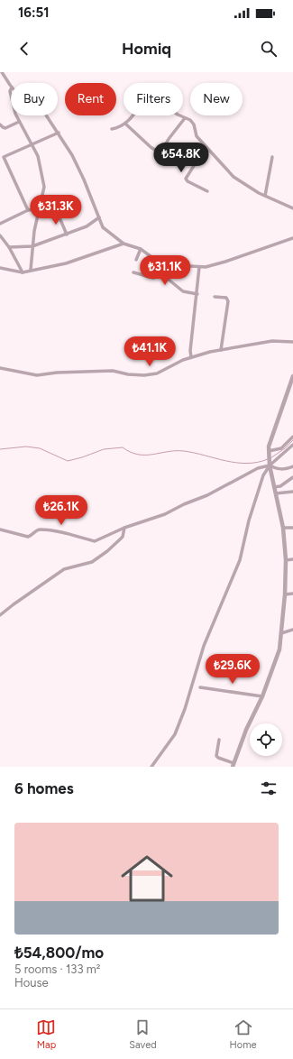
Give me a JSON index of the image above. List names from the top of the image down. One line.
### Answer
{"page":{"status":"16:51","header":"Homiq","chip":["Buy","Rent","Filters","New"],"price":["₺54.8K","₺31.3K","₺31.1K","₺41.1K","₺26.1K","₺29.6K"],"heading":"6 homes","list":[{"name":"₺54,800/mo","note":"5 rooms · 133 m² · House"}],"tabs":["Map","Saved","Home"]}}
